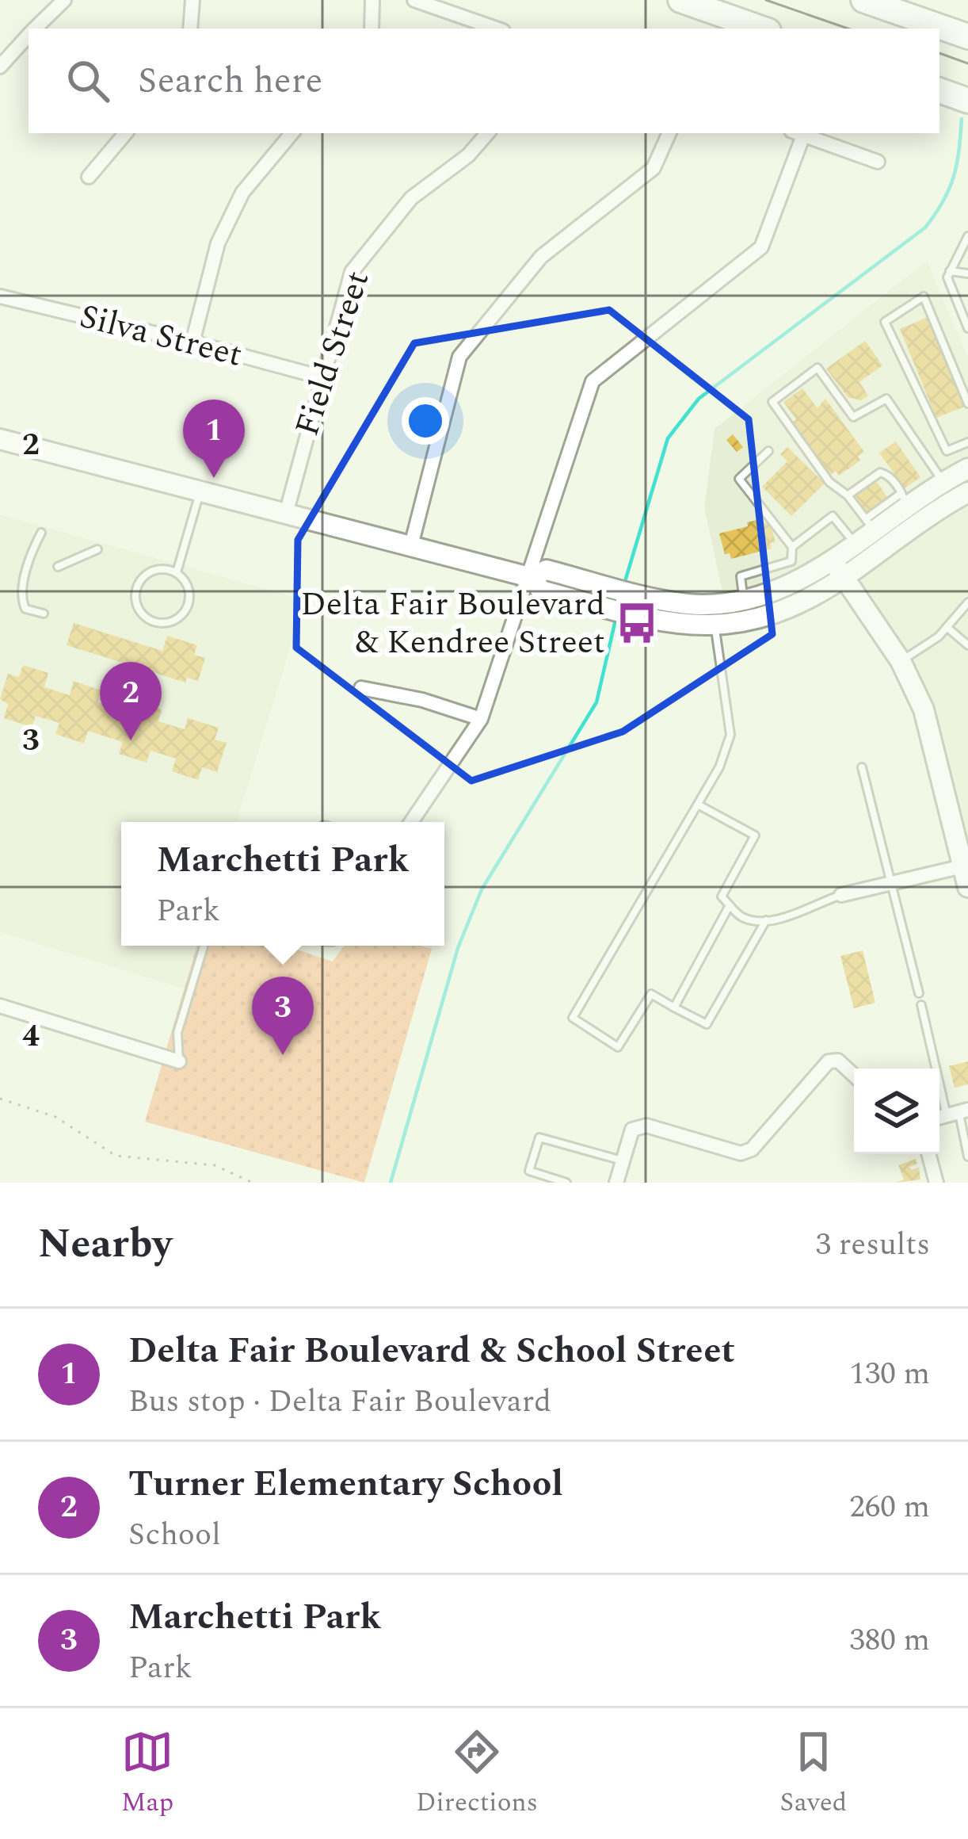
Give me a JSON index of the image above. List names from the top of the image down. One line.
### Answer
{"streets":{"street":["Silva Street","Field Street"]},"crossings":[["Silva Street","Field Street"]],"places":{"bus stop":["Delta Fair Boulevard & Kendree Street"]},"page":{"search":"Search here","pins":["1","2","3"],"popup":["Marchetti Park","Park"],"heading":["Nearby","3 results"],"list":[{"mark":"1","name":"Delta Fair Boulevard & School Street","note":"Bus stop · Delta Fair Boulevard","value":"130 m"},{"mark":"2","name":"Turner Elementary School","note":"School","value":"260 m"},{"mark":"3","name":"Marchetti Park","note":"Park","value":"380 m"}],"nav":["Map","Directions","Saved"]},"grid":{"rows":["2","3","4"]}}
